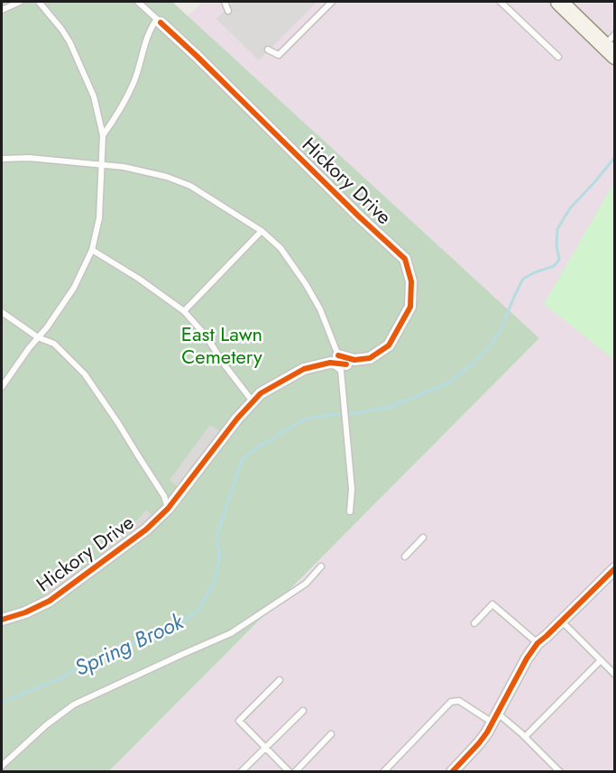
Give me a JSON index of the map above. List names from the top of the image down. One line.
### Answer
{"streets":{"street":["Hickory Drive"]},"water":["Spring Brook"],"parks":["East Lawn Cemetery"]}
